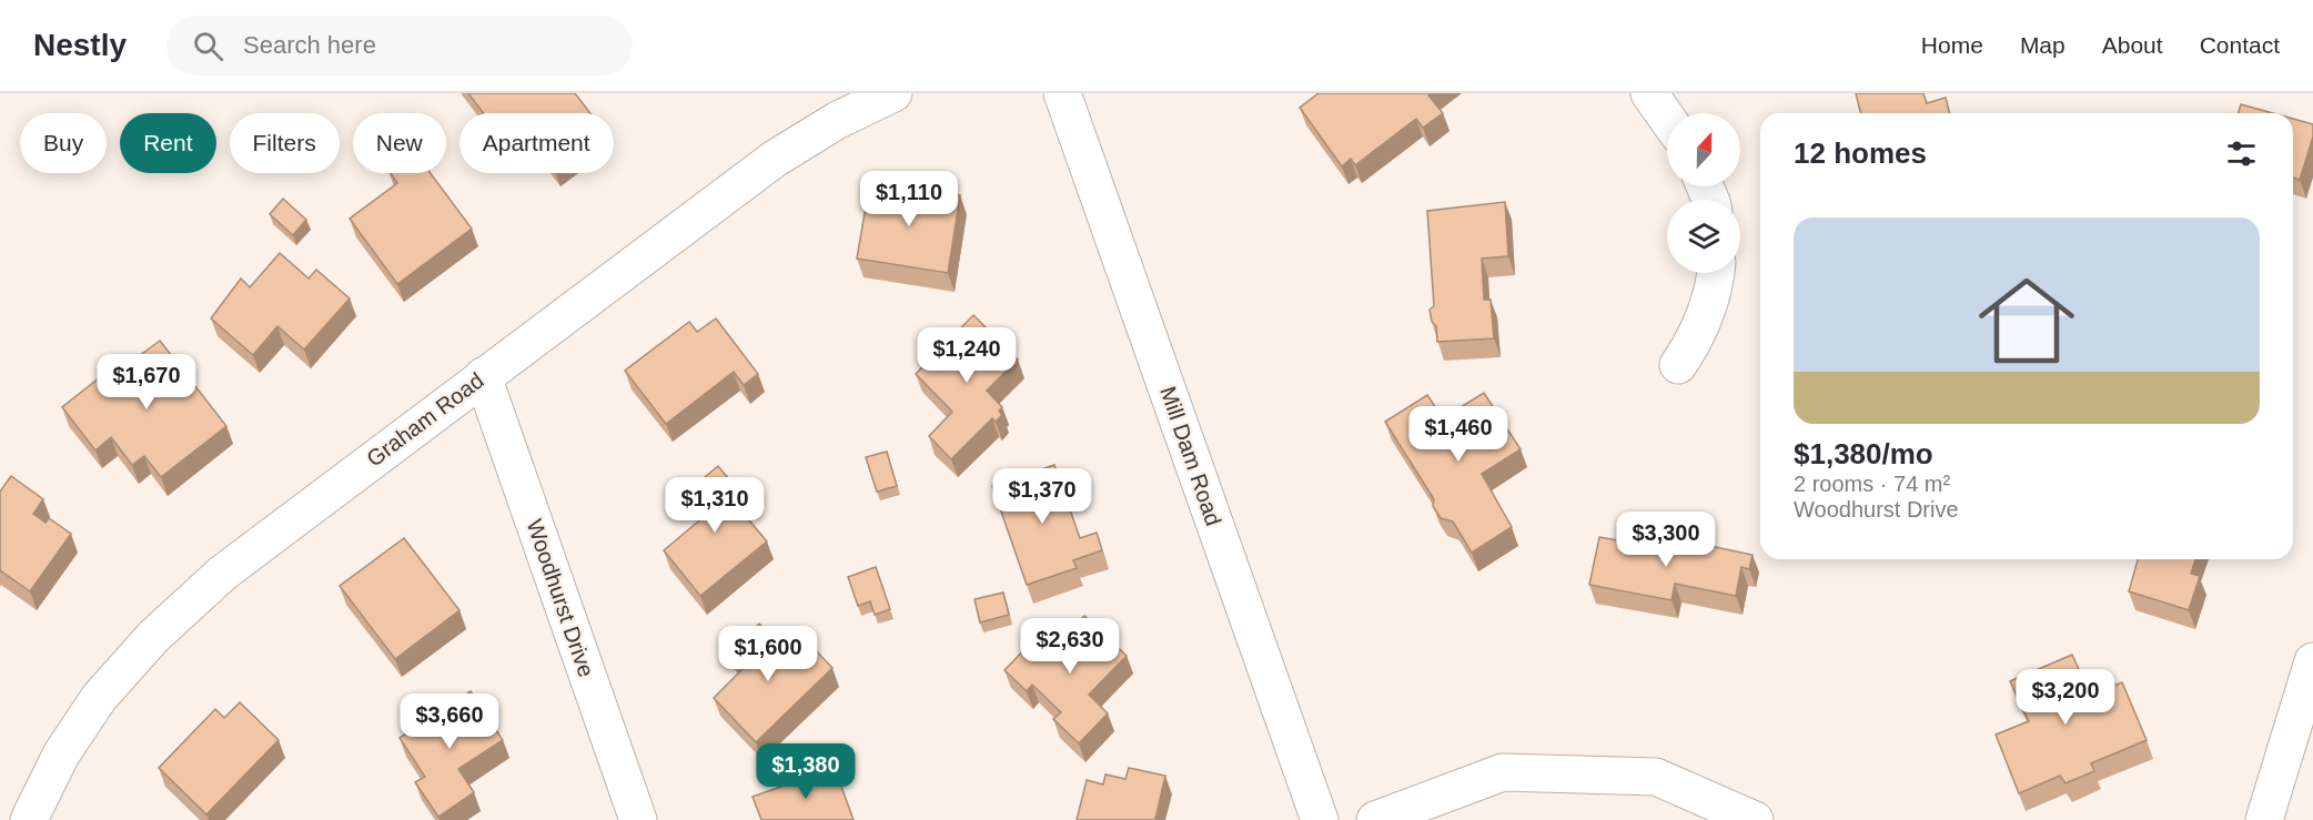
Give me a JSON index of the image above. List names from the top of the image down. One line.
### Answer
{"streets":{"street":["Graham Road","Mill Dam Road","Woodhurst Drive"]},"crossings":[["Graham Road","Woodhurst Drive"]],"north":"top","page":{"header":"Nestly","search":"Search here","nav":["Home","Map","About","Contact"],"chip":["Buy","Rent","Filters","New","Apartment"],"heading":"12 homes","price":["$1,110","$1,240","$1,670","$1,460","$1,370","$1,310","$3,300","$2,630","$1,600","$3,200","$3,660","$1,380"],"list":[{"name":"$1,380/mo","note":"2 rooms · 74 m² · Woodhurst Drive"}]}}
